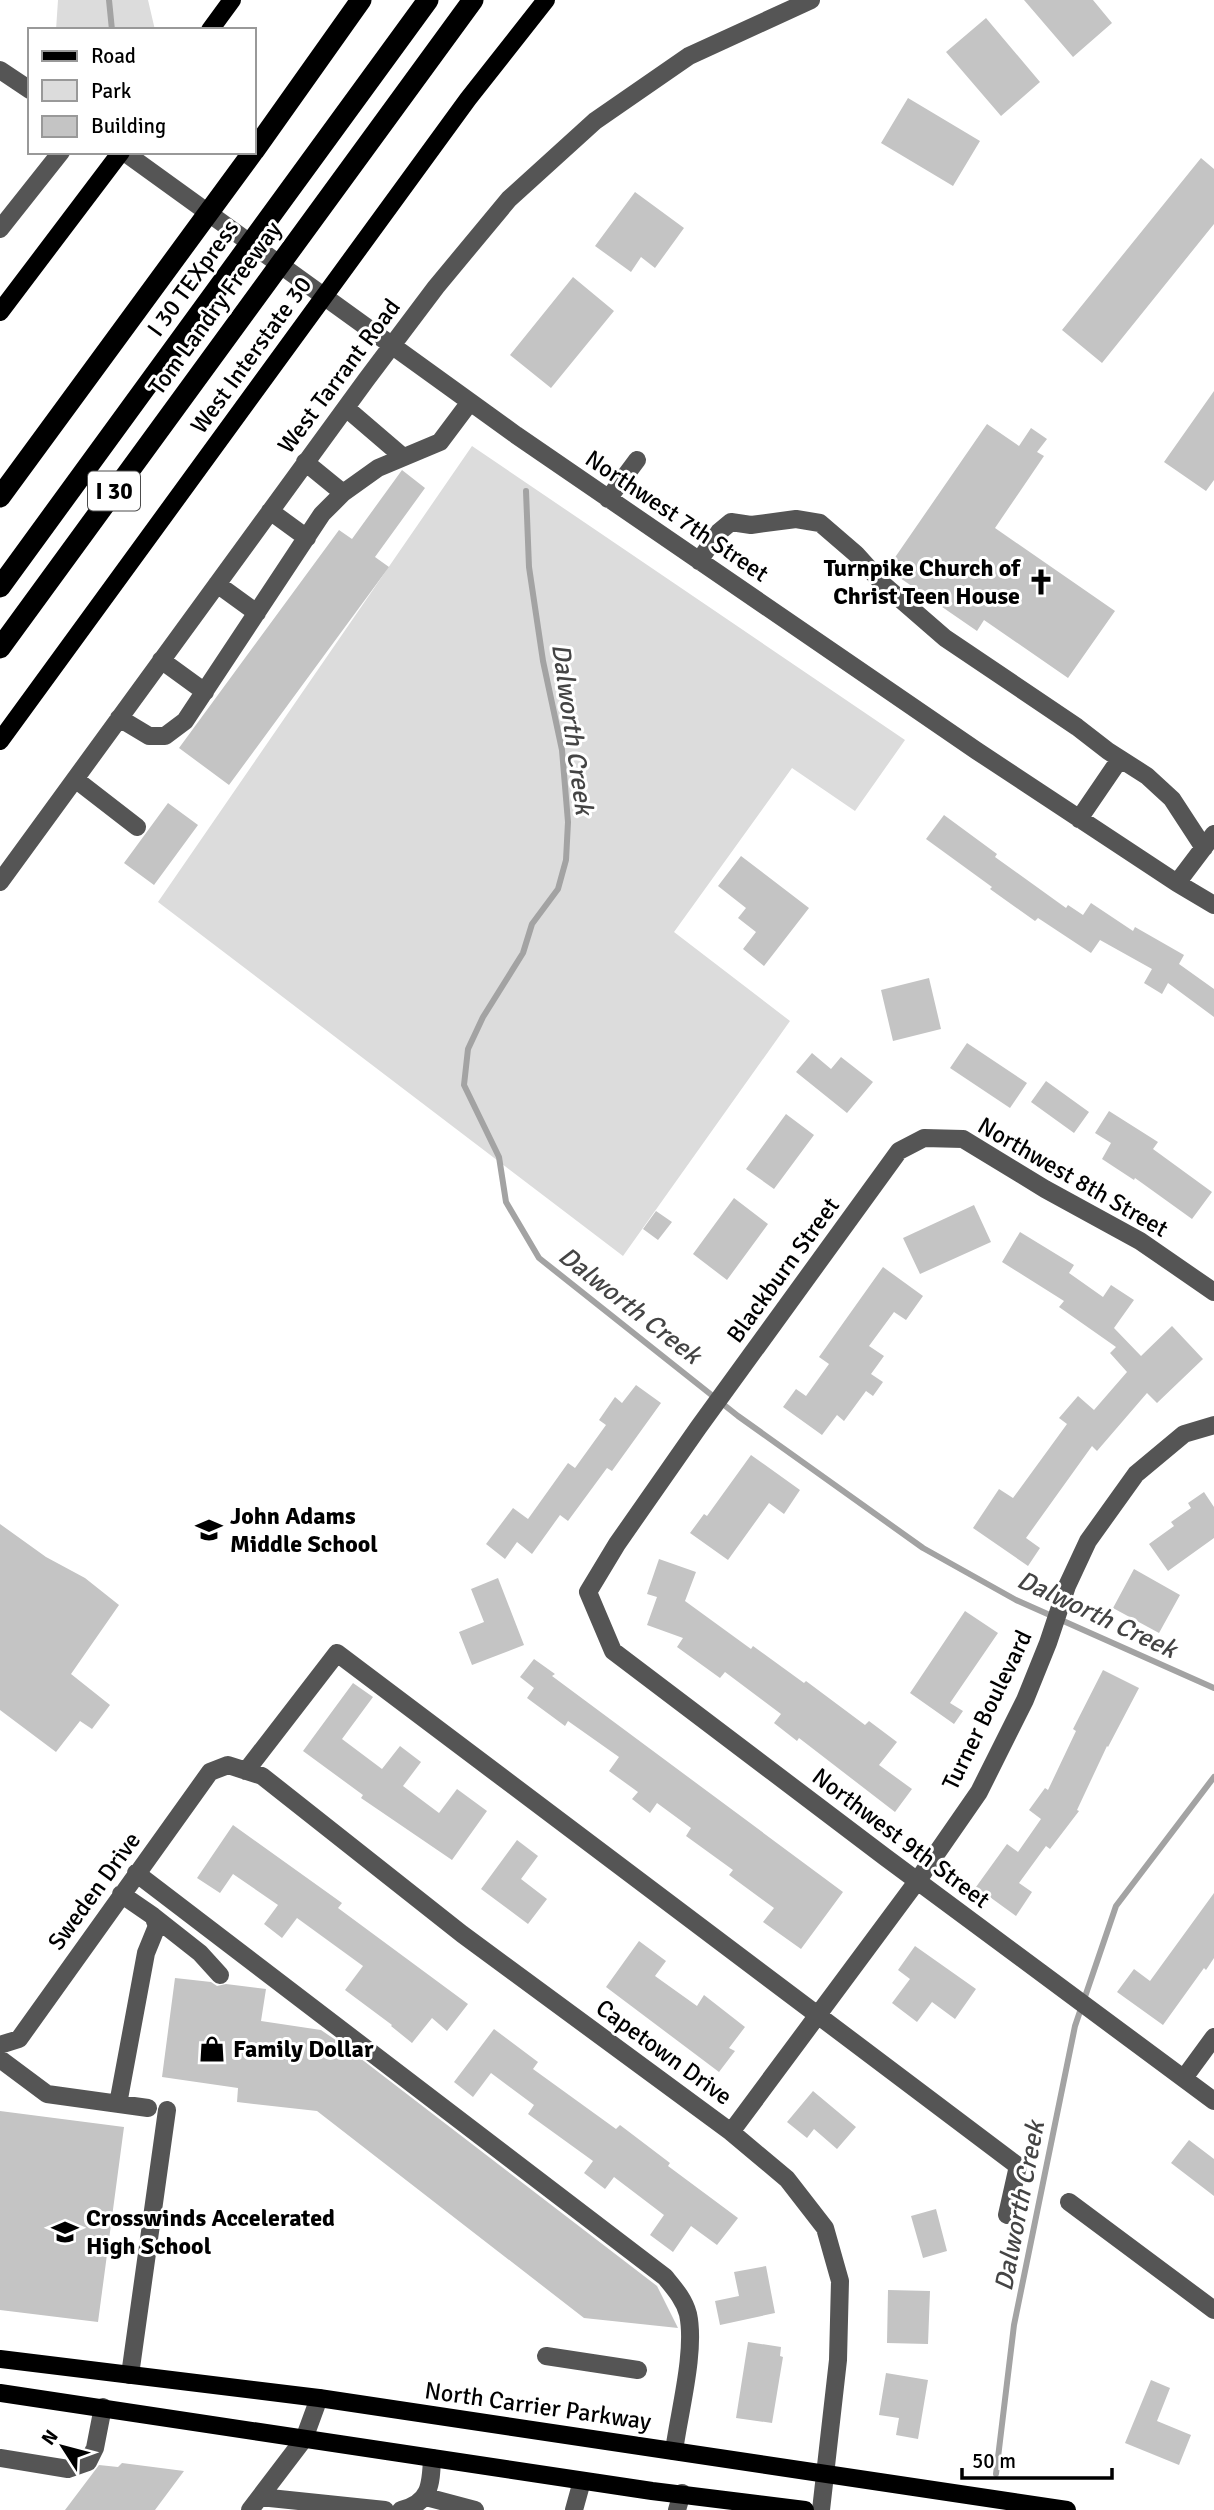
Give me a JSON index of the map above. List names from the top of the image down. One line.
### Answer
{"streets":{"highway":["I 30 TEXpress","Tom Landry Freeway","I 30"],"main road":["West Interstate 30","North Carrier Parkway"],"street":["West Tarrant Road","Northwest 7th Street","Northwest 8th Street","Blackburn Street","Turner Boulevard","Northwest 9th Street","Sweden Drive","Capetown Drive"]},"crossings":[["West Tarrant Road","Northwest 7th Street"],["Northwest 8th Street","Blackburn Street"],["Blackburn Street","Northwest 9th Street"],["Turner Boulevard","Northwest 9th Street"],["Turner Boulevard","Capetown Drive"],["Sweden Drive","Capetown Drive"],["Capetown Drive","North Carrier Parkway"]],"water":["Dalworth Creek"],"places":{"church":["Turnpike Church of Christ Teen House"],"school or university":["John Adams Middle School","Crosswinds Accelerated High School"],"shop":["Family Dollar"]},"legend":["Road","Park","Building"],"scale_bar":"50 m","north":"top left"}
